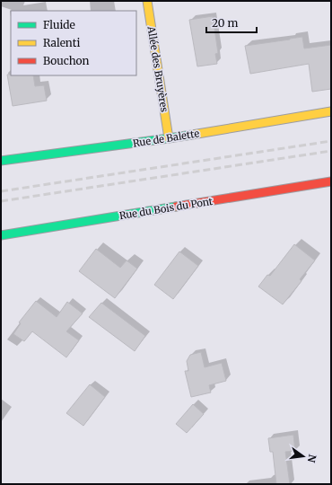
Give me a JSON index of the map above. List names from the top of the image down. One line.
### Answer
{"streets":{"street":["Allée des Bruyères","Rue de Balette","Rue du Bois du Pont"]},"crossings":[["Allée des Bruyères","Rue de Balette"]],"legend":["Fluide","Ralenti","Bouchon"],"scale_bar":"20 m","north":"right"}
